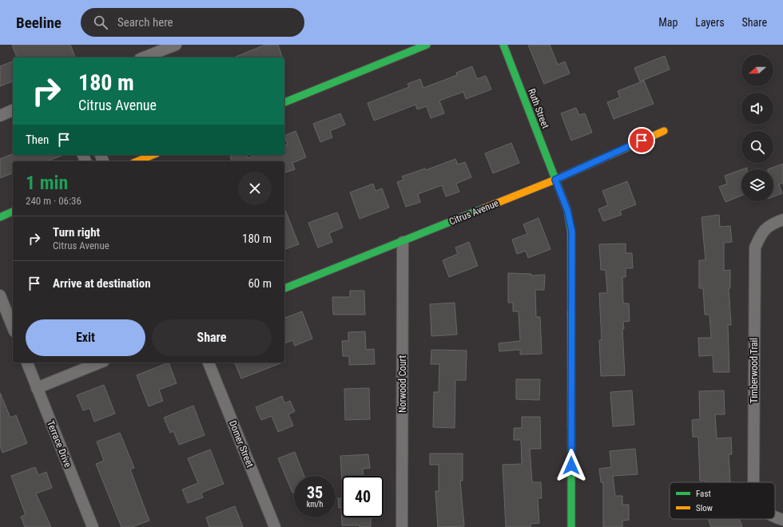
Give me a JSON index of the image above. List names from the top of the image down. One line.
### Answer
{"streets":{"street":["Ruth Street","Citrus Avenue","Timberwood Trail","Norwood Court","Terrace Drive","Domer Street"]},"crossings":[["Ruth Street","Citrus Avenue"],["Citrus Avenue","Norwood Court"]],"legend":["Fast","Slow"],"north":"left","page":{"header":"Beeline","search":"Search here","nav":["Map","Layers","Share"],"turn":["180 m","Citrus Avenue"],"then":"Then","heading":["1 min","240 m · 06:36"],"list":[{"name":"Turn right","note":"Citrus Avenue","value":"180 m"},{"name":"Arrive at destination","value":"60 m"}],"buttons":["Exit","Share"],"speed":"35 km/h","limit":"40"}}
